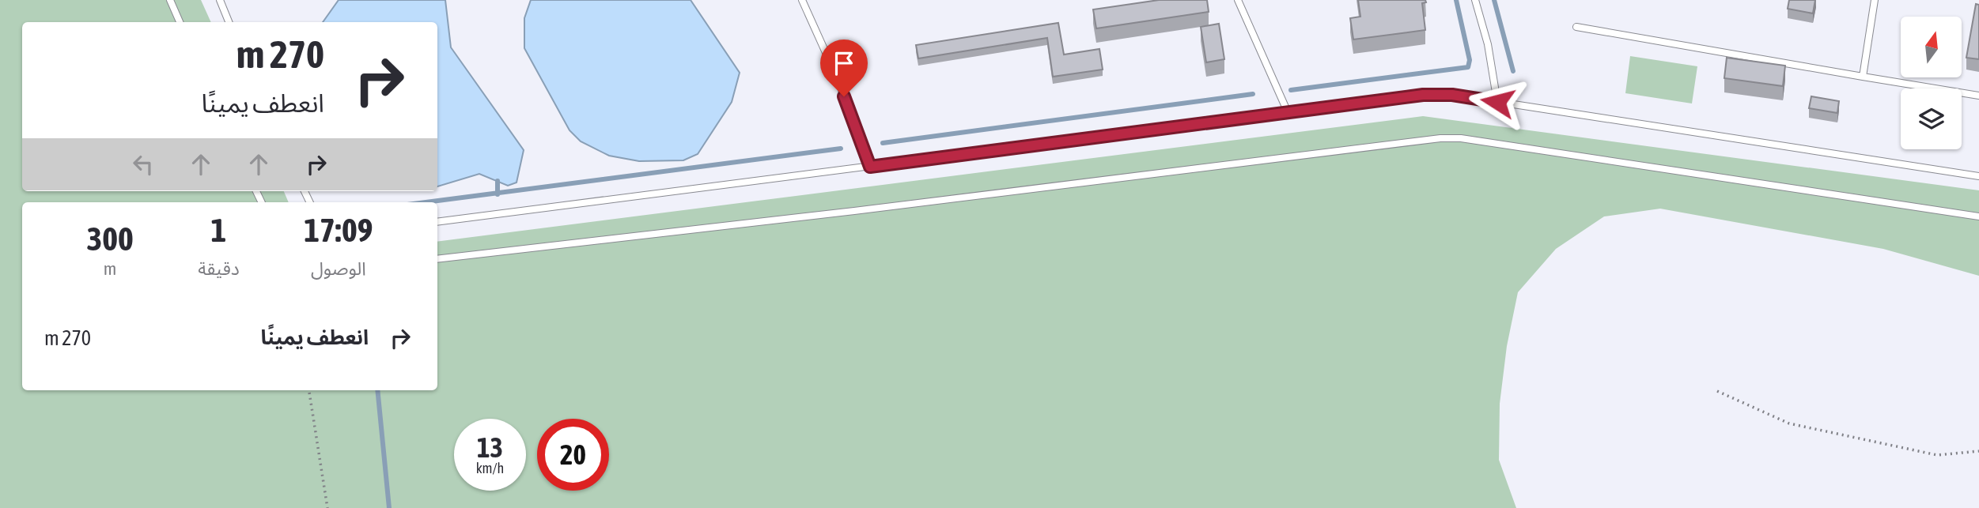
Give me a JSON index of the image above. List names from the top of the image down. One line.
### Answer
{"north":"top","page":{"turn":["270 m","انعطف يمينًا"],"eta":["17:09","الوصول","1","دقيقة","300","m"],"list":[{"name":"انعطف يمينًا","value":"270 m"}],"speed":"13 km/h","limit":"20"}}
